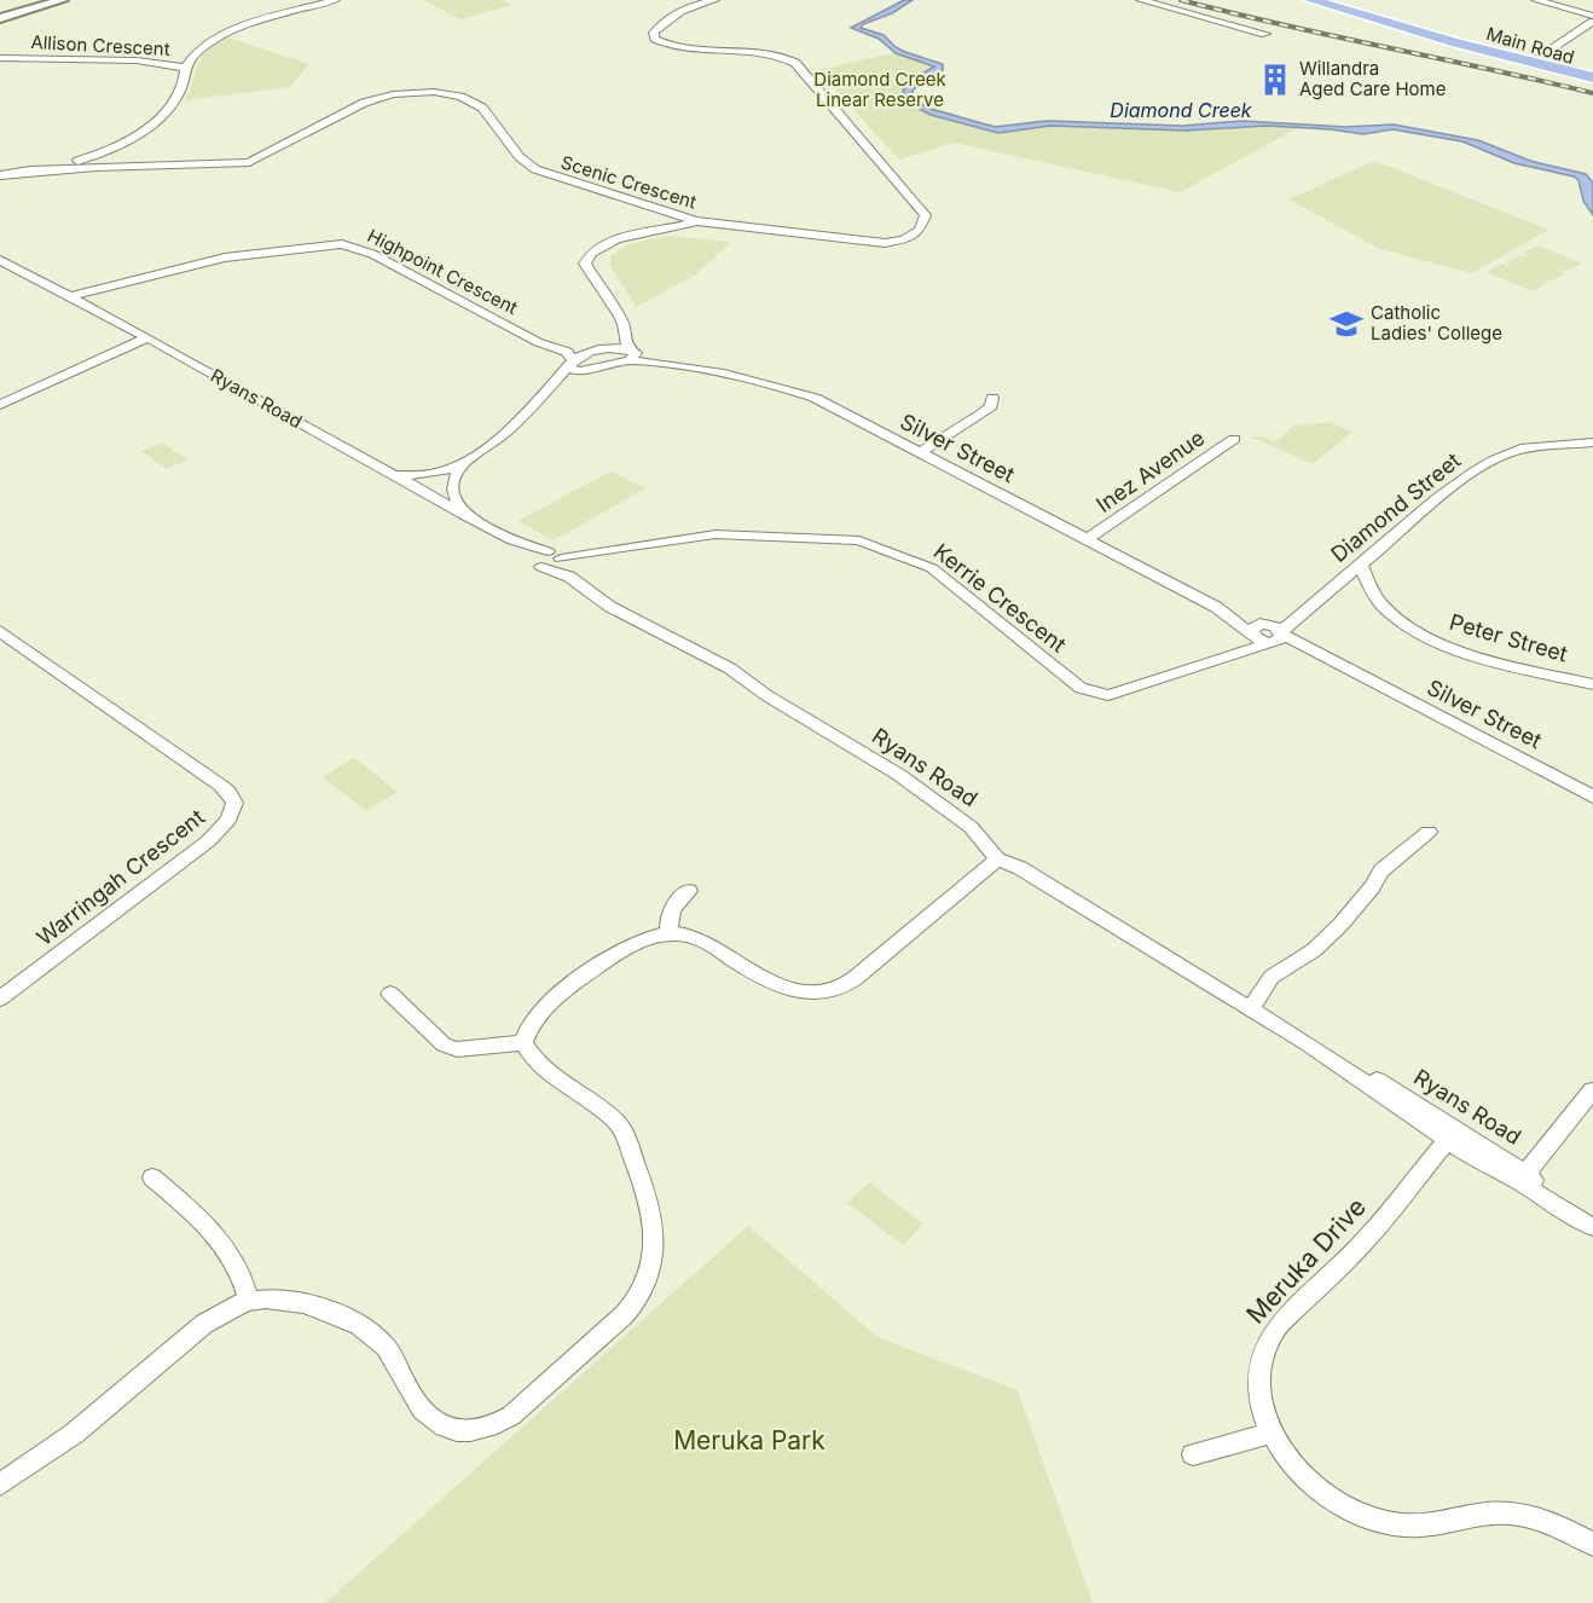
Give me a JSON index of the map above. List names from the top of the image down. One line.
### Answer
{"streets":{"main road":["Main Road"],"street":["Allison Crescent","Scenic Crescent","Highpoint Crescent","Ryans Road","Silver Street","Inez Avenue","Diamond Street","Kerrie Crescent","Peter Street","Warringah Crescent","Meruka Drive"]},"crossings":[["Allison Crescent","Scenic Crescent"],["Highpoint Crescent","Ryans Road"],["Ryans Road","Kerrie Crescent"],["Ryans Road","Meruka Drive"],["Silver Street","Inez Avenue"],["Silver Street","Diamond Street"],["Silver Street","Kerrie Crescent"],["Diamond Street","Kerrie Crescent"],["Diamond Street","Peter Street"]],"water":["Diamond Creek"],"parks":["Diamond Creek Linear Reserve","Meruka Park"],"places":{"building":["Willandra Aged Care Home"],"school or university":["Catholic Ladies' College"]}}
